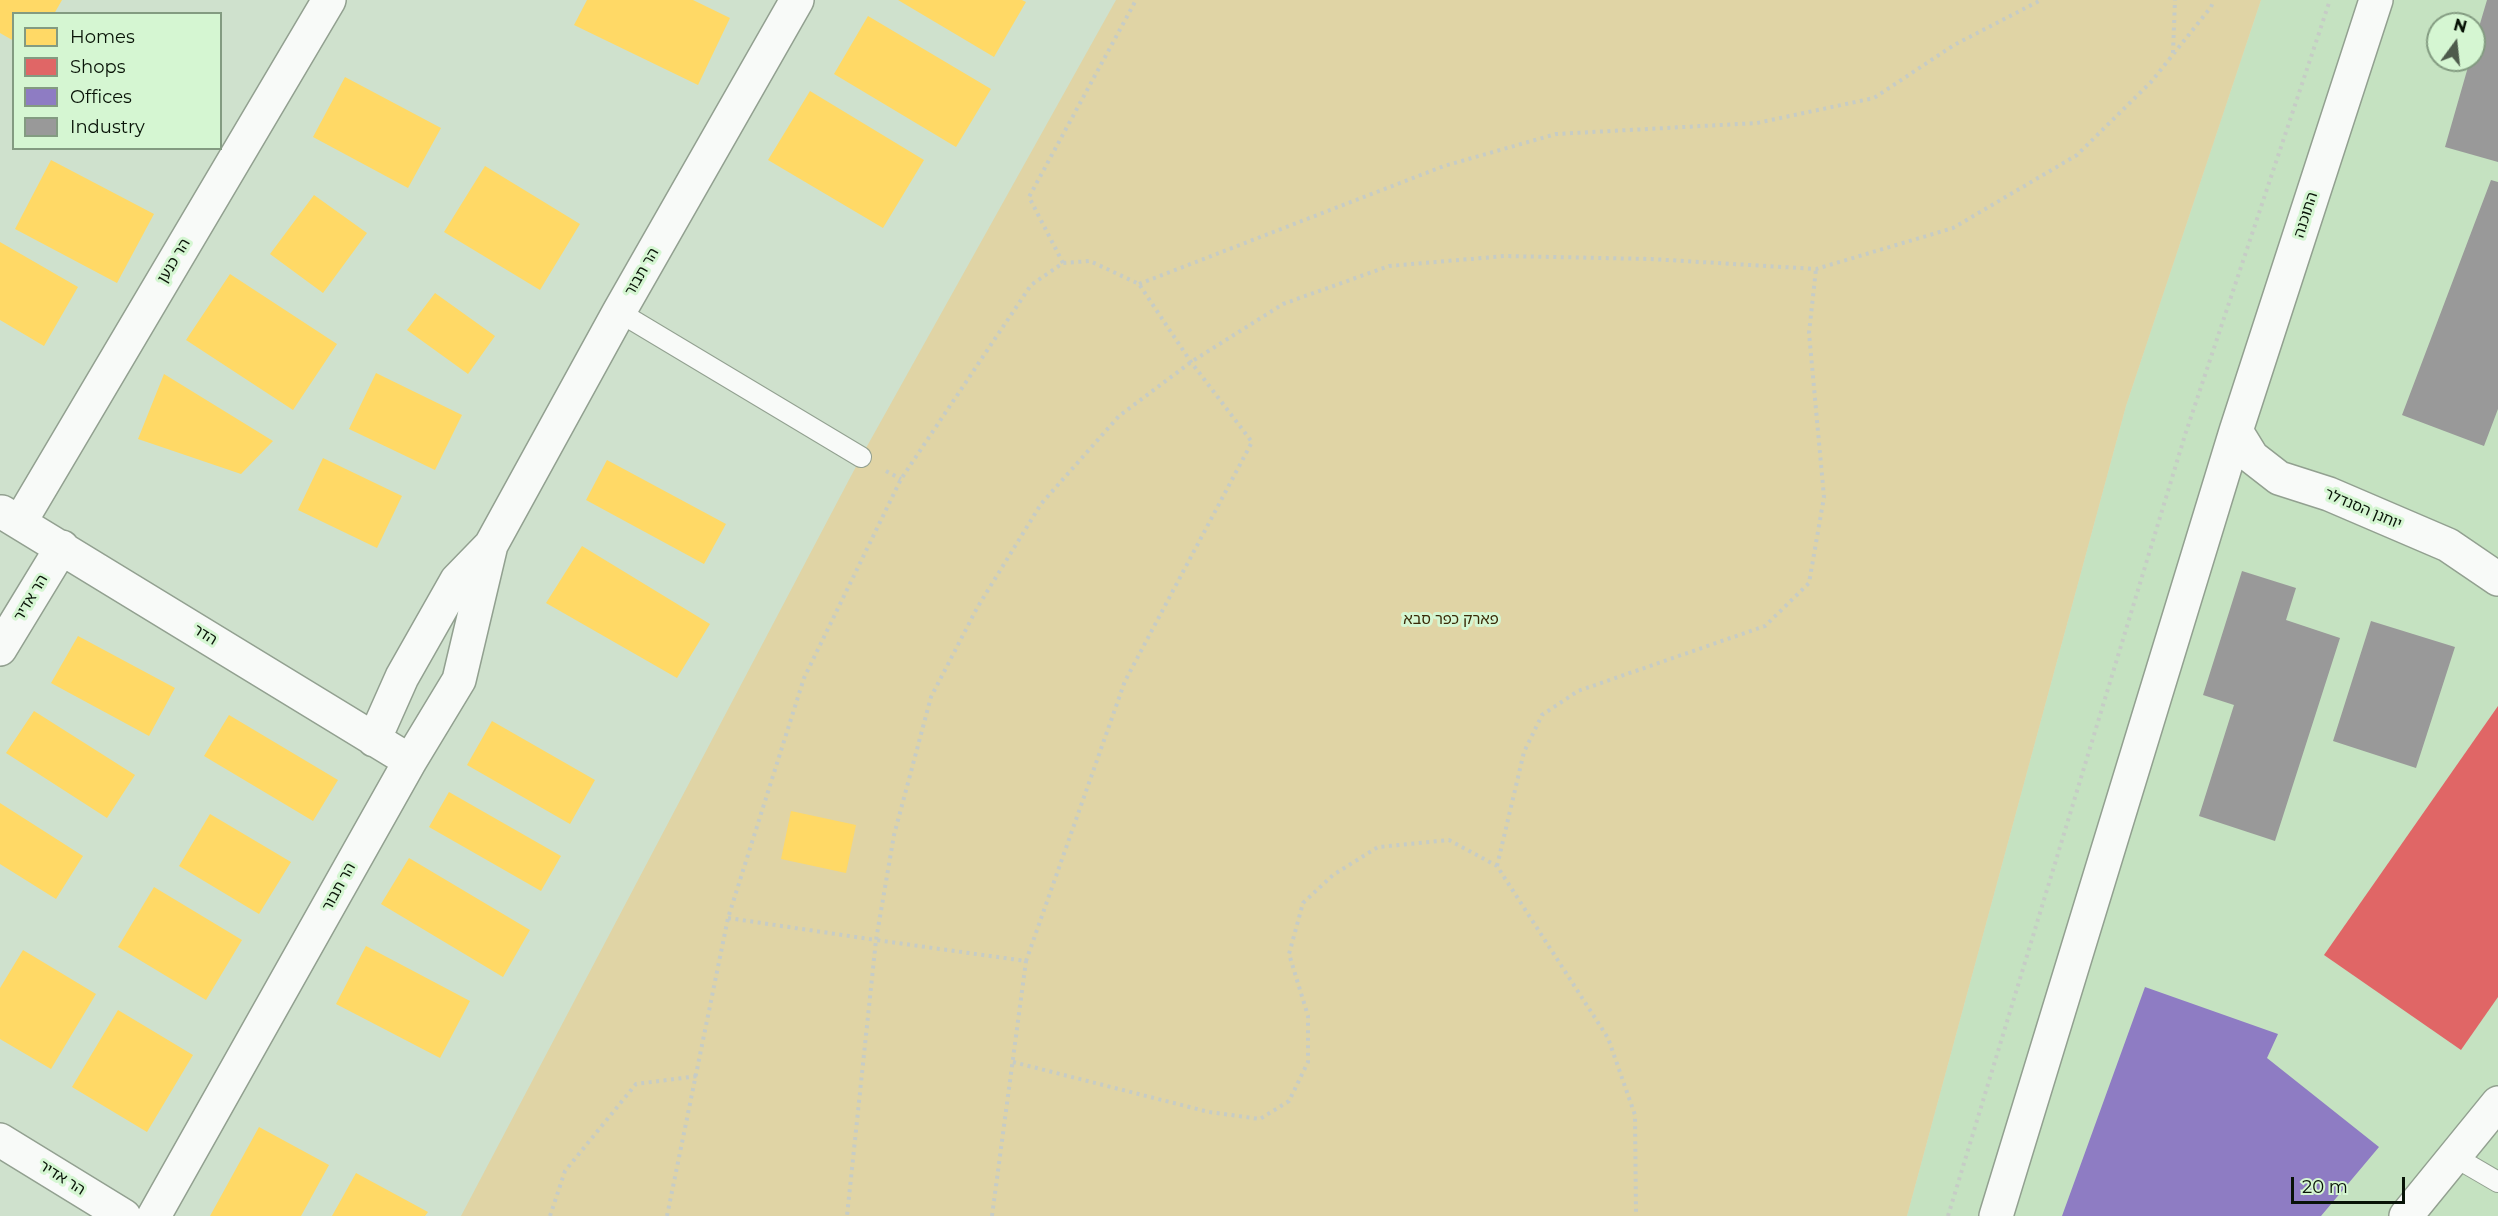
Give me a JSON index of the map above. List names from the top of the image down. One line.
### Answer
{"streets":{"street":["התוכנה","הר כנען","הר תבור","יוחנן הסנדלר","הר אדיר","הדר"]},"crossings":[["התוכנה","יוחנן הסנדלר"],["הר כנען","הדר"],["הר תבור","הדר"],["הר אדיר","הדר"]],"parks":["פארק כפר סבא"],"legend":["Homes","Shops","Offices","Industry"],"scale_bar":"20 m","north":"top"}
